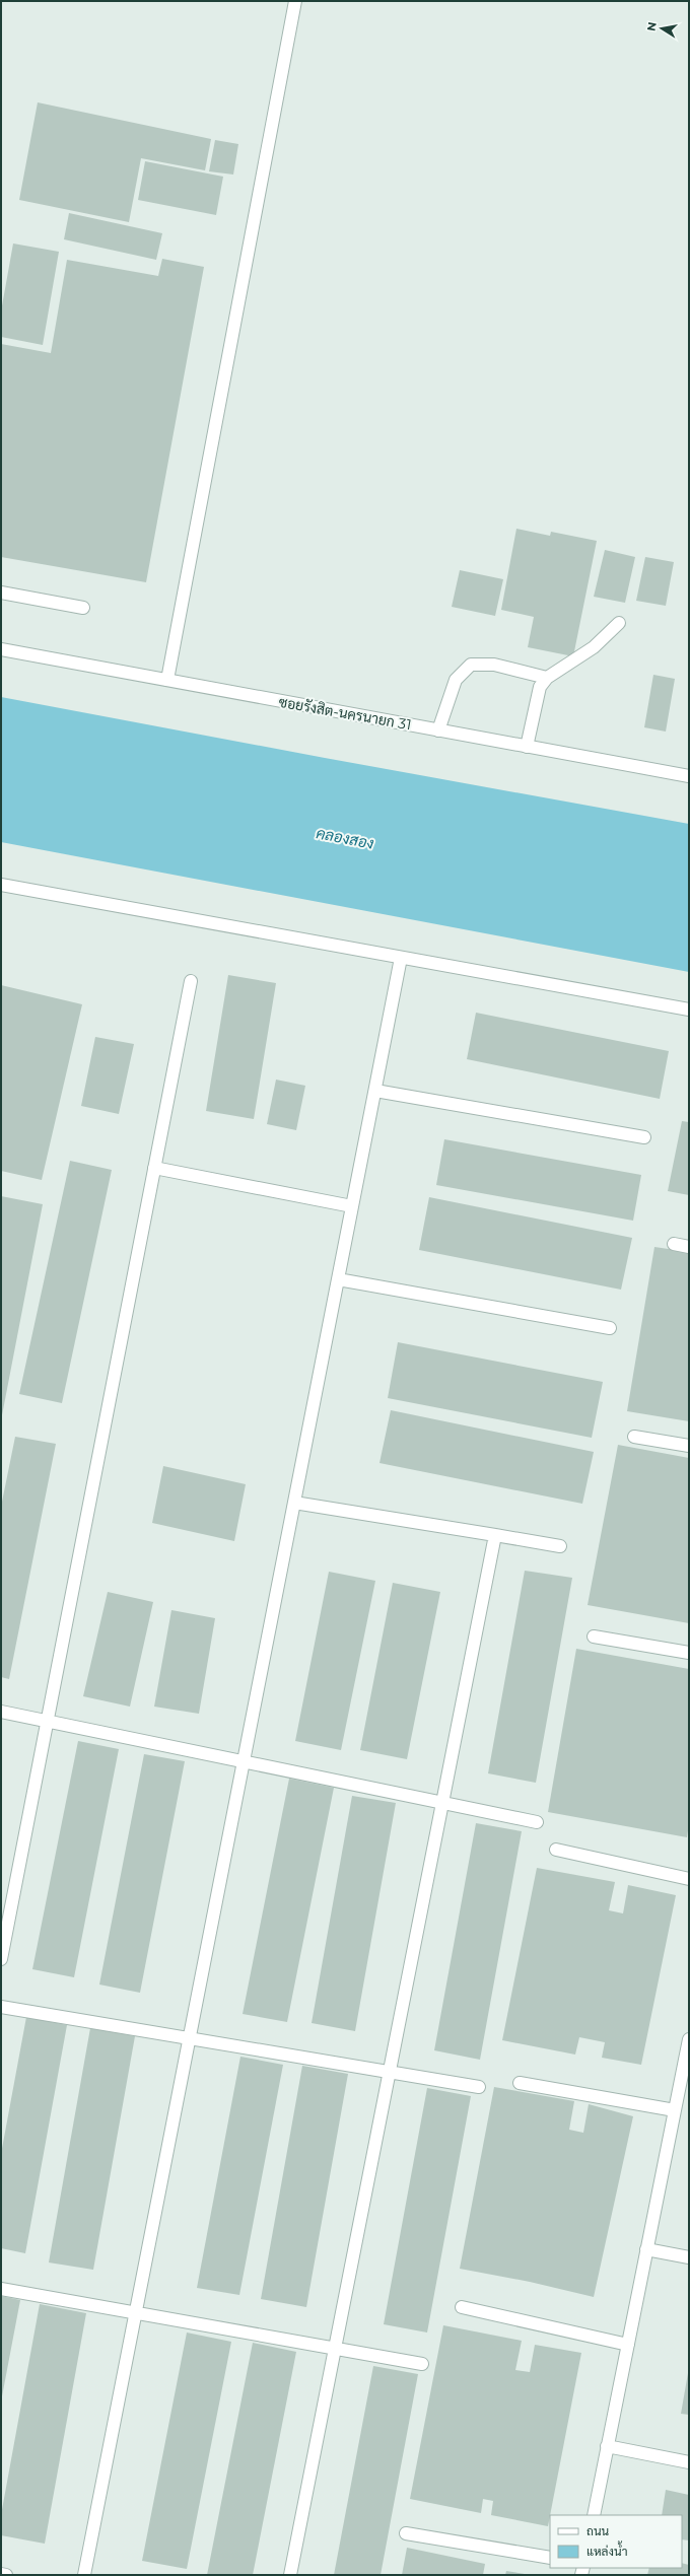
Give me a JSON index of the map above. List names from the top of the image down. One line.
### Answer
{"streets":{"street":["ซอยรังสิต-นครนายก 31"]},"water":["คลองสอง"],"legend":["ถนน","แหล่งน้ำ"],"north":"left"}
